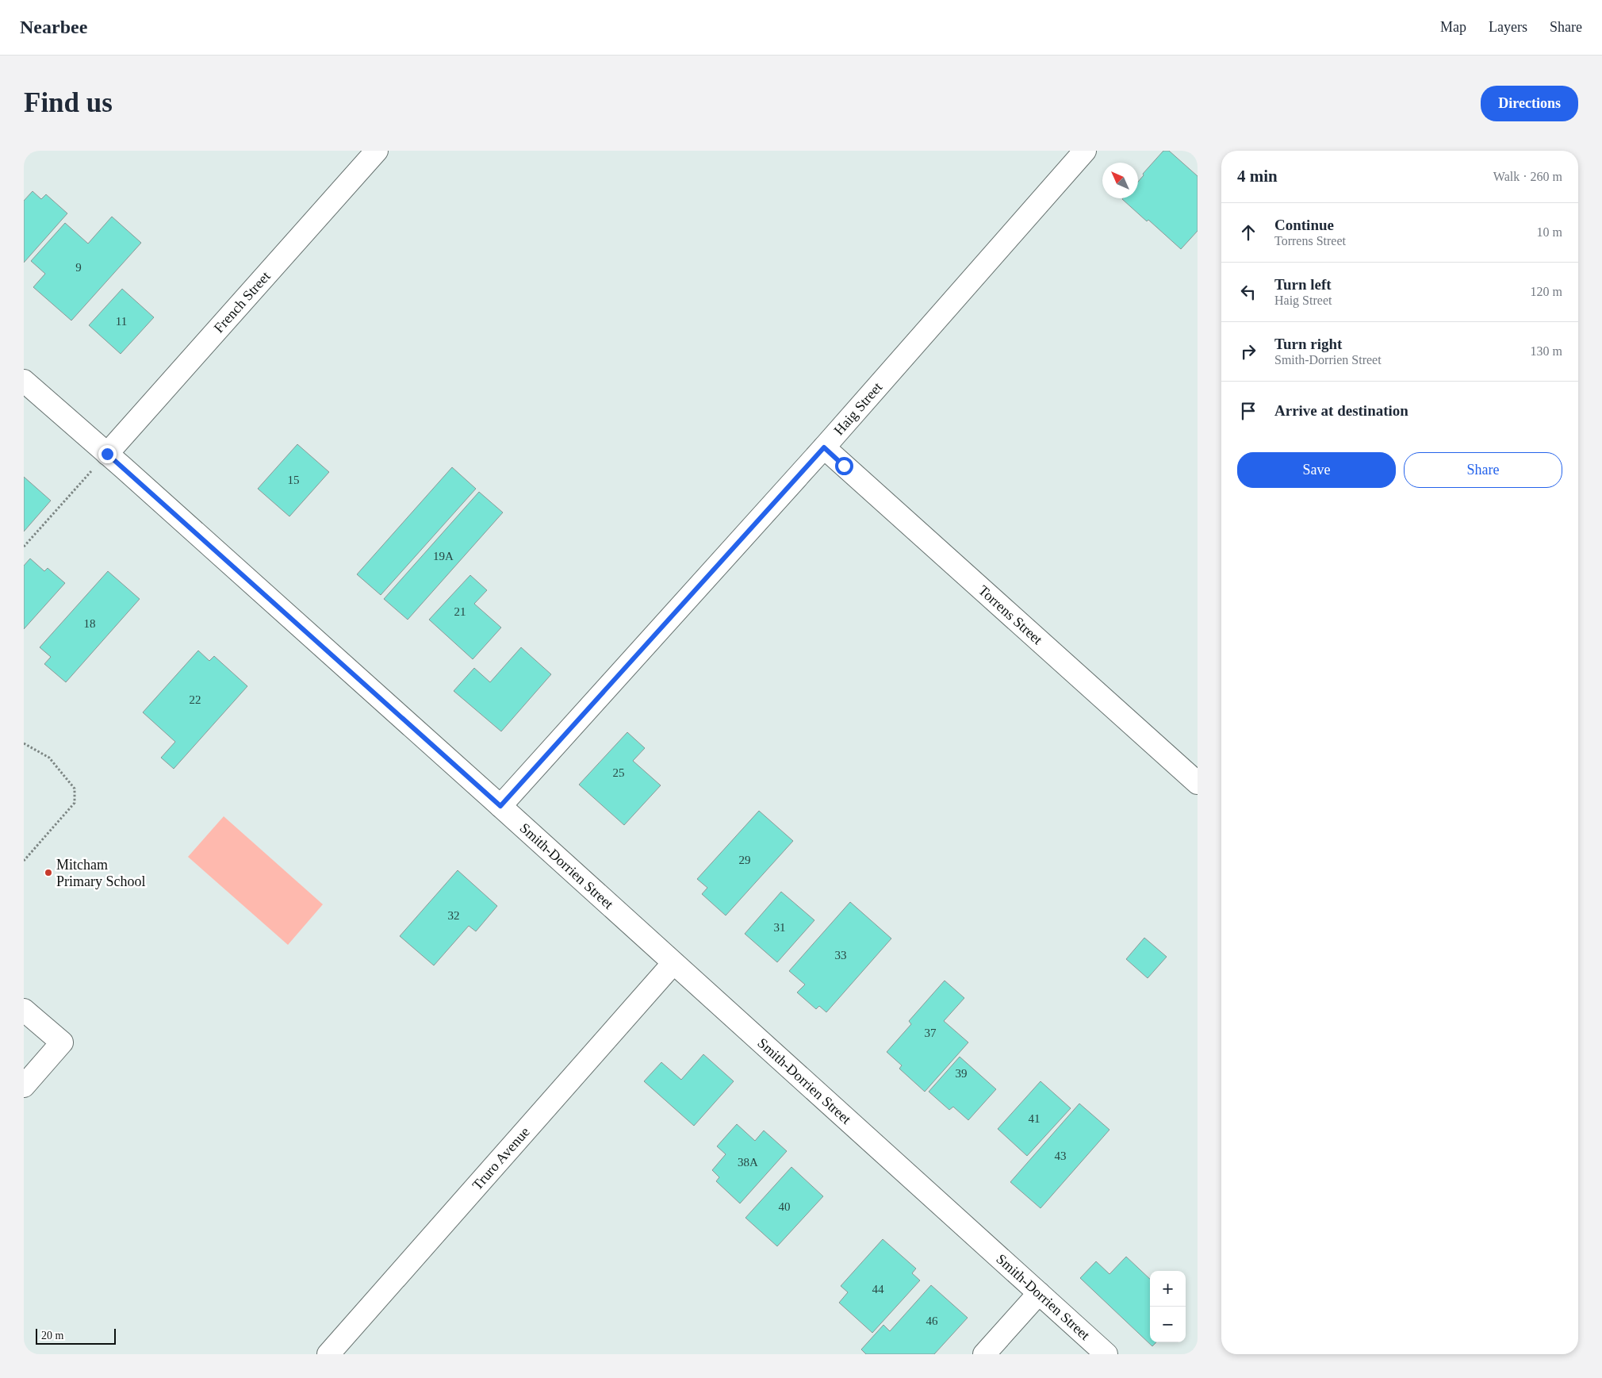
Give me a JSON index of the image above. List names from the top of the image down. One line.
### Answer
{"streets":{"street":["French Street","Haig Street","Torrens Street","Smith-Dorrien Street","Truro Avenue"]},"crossings":[["French Street","Smith-Dorrien Street"],["Haig Street","Torrens Street"],["Haig Street","Smith-Dorrien Street"],["Smith-Dorrien Street","Truro Avenue"]],"places":["Mitcham Primary School"],"house_numbers":["9","11","15","19A","21","18","22","25","29","32","31","33","37","39","41","43","38A","40","44","46"],"scale_bar":"20 m","north":"top left","page":{"header":"Nearbee","nav":["Map","Layers","Share"],"buttons":["Directions",["Save","Share"]],"title":"Find us","heading":["4 min","Walk · 260 m"],"list":[["Continue","Torrens Street","10 m"],["Turn left","Haig Street","120 m"],["Turn right","Smith-Dorrien Street","130 m"],"Arrive at destination"],"map_buttons":["+","−"],"scale":"20 m"}}
